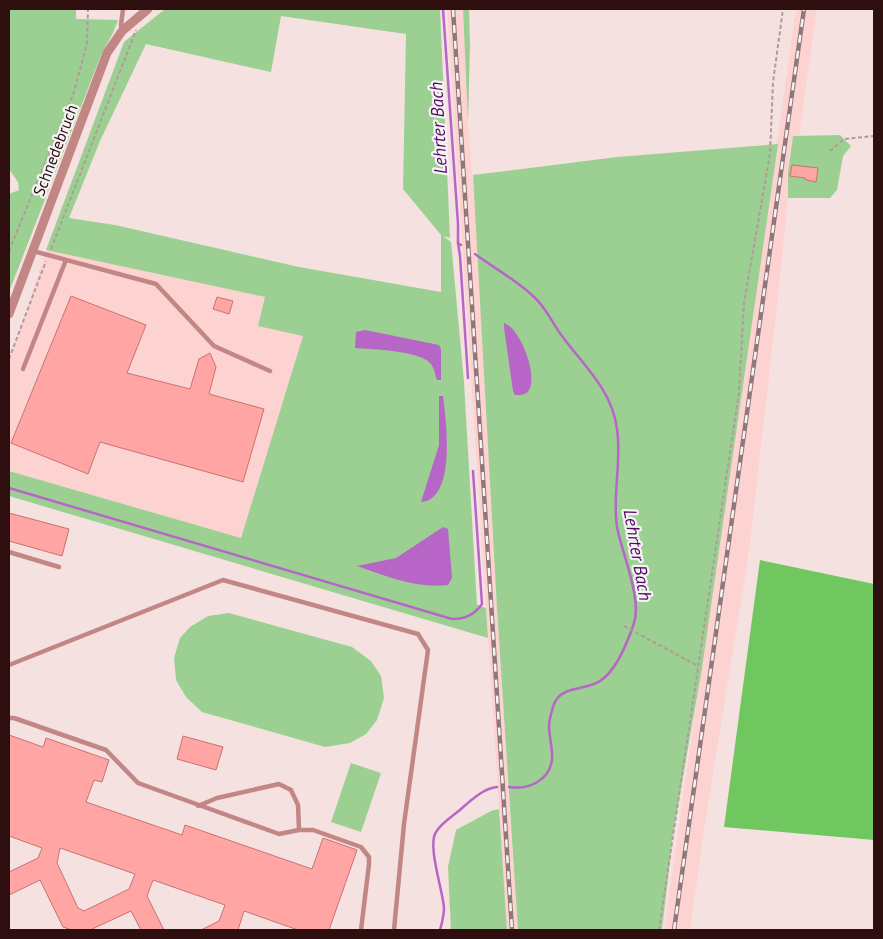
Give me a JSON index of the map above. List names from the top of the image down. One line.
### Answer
{"streets":{"street":["Schnedebruch"]},"water":["Lehrter Bach"]}
